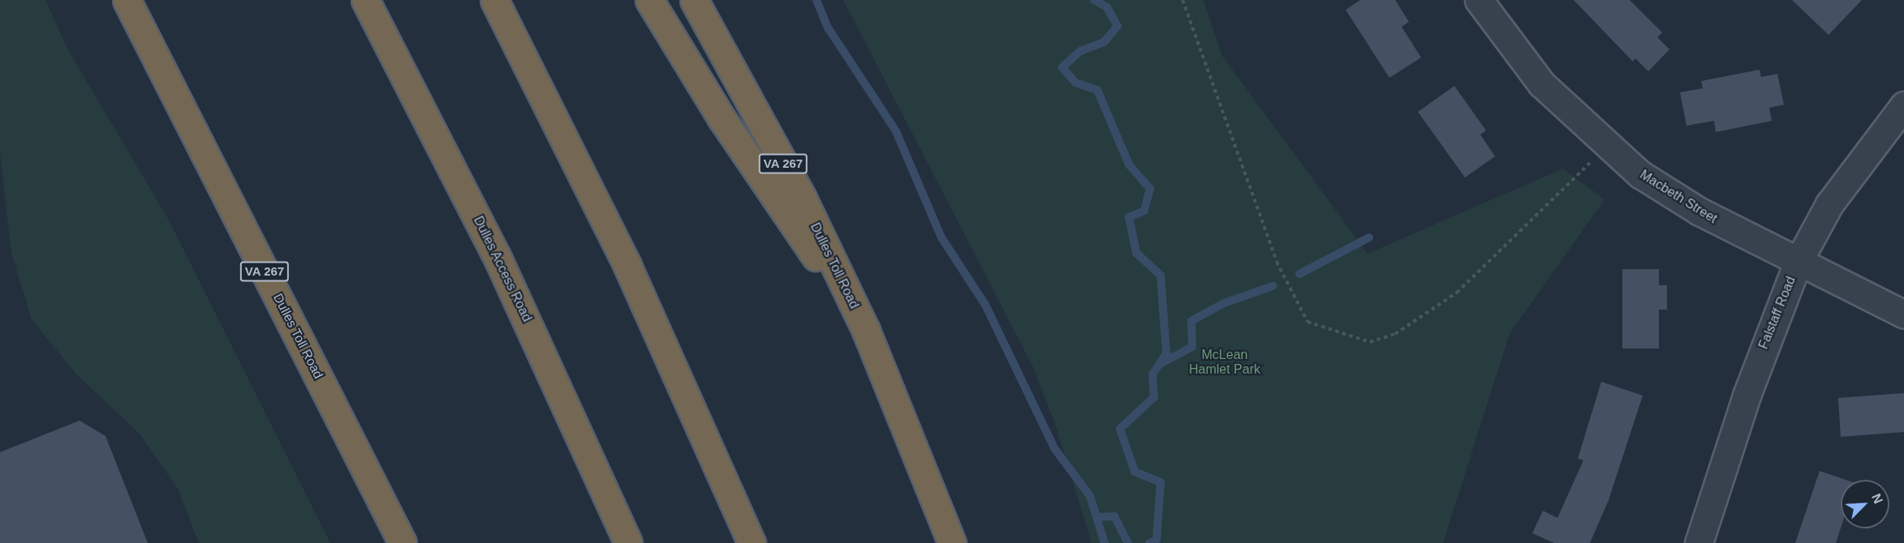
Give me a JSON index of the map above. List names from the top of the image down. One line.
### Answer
{"streets":{"highway":["VA 267","Dulles Toll Road","Dulles Access Road"],"street":["Macbeth Street","Falstaff Road"]},"crossings":[["Macbeth Street","Falstaff Road"]],"parks":["McLean Hamlet Park"],"north":"top right"}
